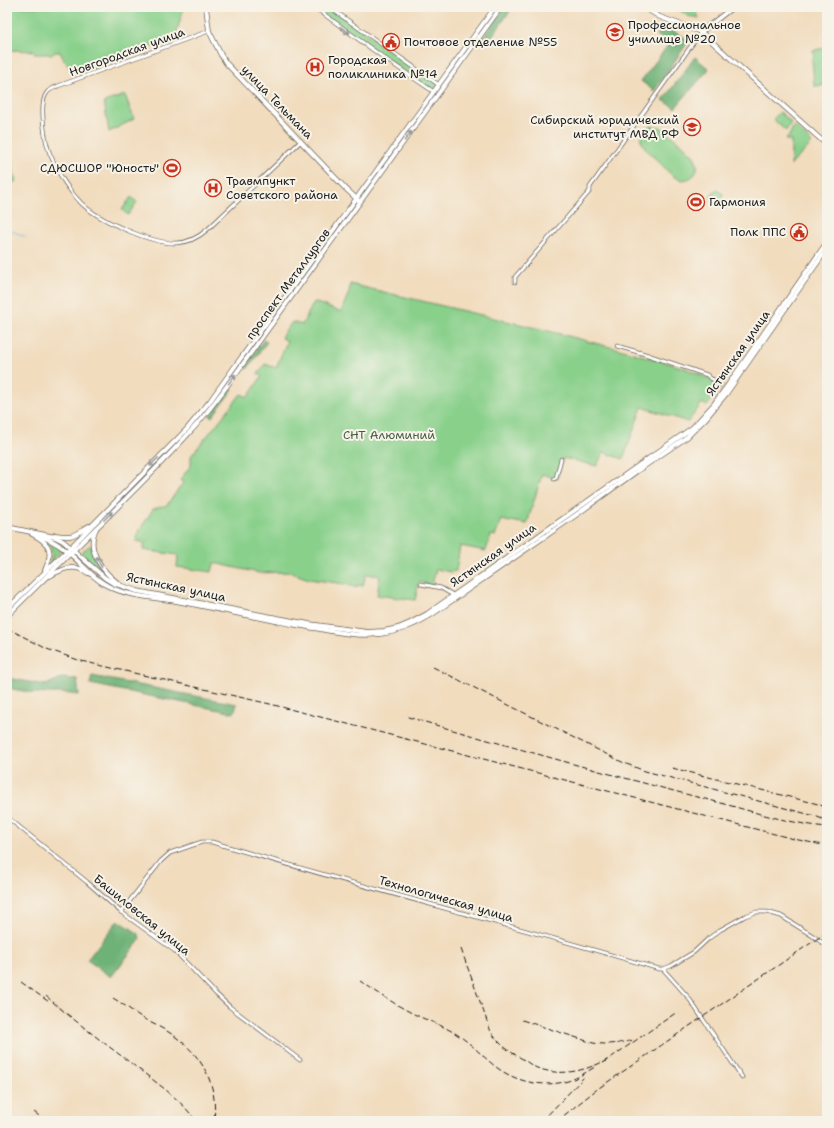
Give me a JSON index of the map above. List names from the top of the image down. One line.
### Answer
{"streets":{"main road":["улица Тельмана","проспект Металлургов","Ястынская улица"],"street":["Новгородская улица","Технологическая улица","Башиловская улица"]},"crossings":[["Новгородская улица","улица Тельмана"],["улица Тельмана","проспект Металлургов"],["проспект Металлургов","Ястынская улица"],["Технологическая улица","Башиловская улица"]],"parks":["СНТ Алюминий"],"places":{"school or university":["Профессиональное училище №20","Сибирский юридический институт МВД РФ"],"public building":["Почтовое отделение №55","Полк ППС"],"hospital":["Городская поликлиника №14","Травмпункт Советского района"],"sports":["СДЮСШОР \"Юность\"","Гармония"]}}
